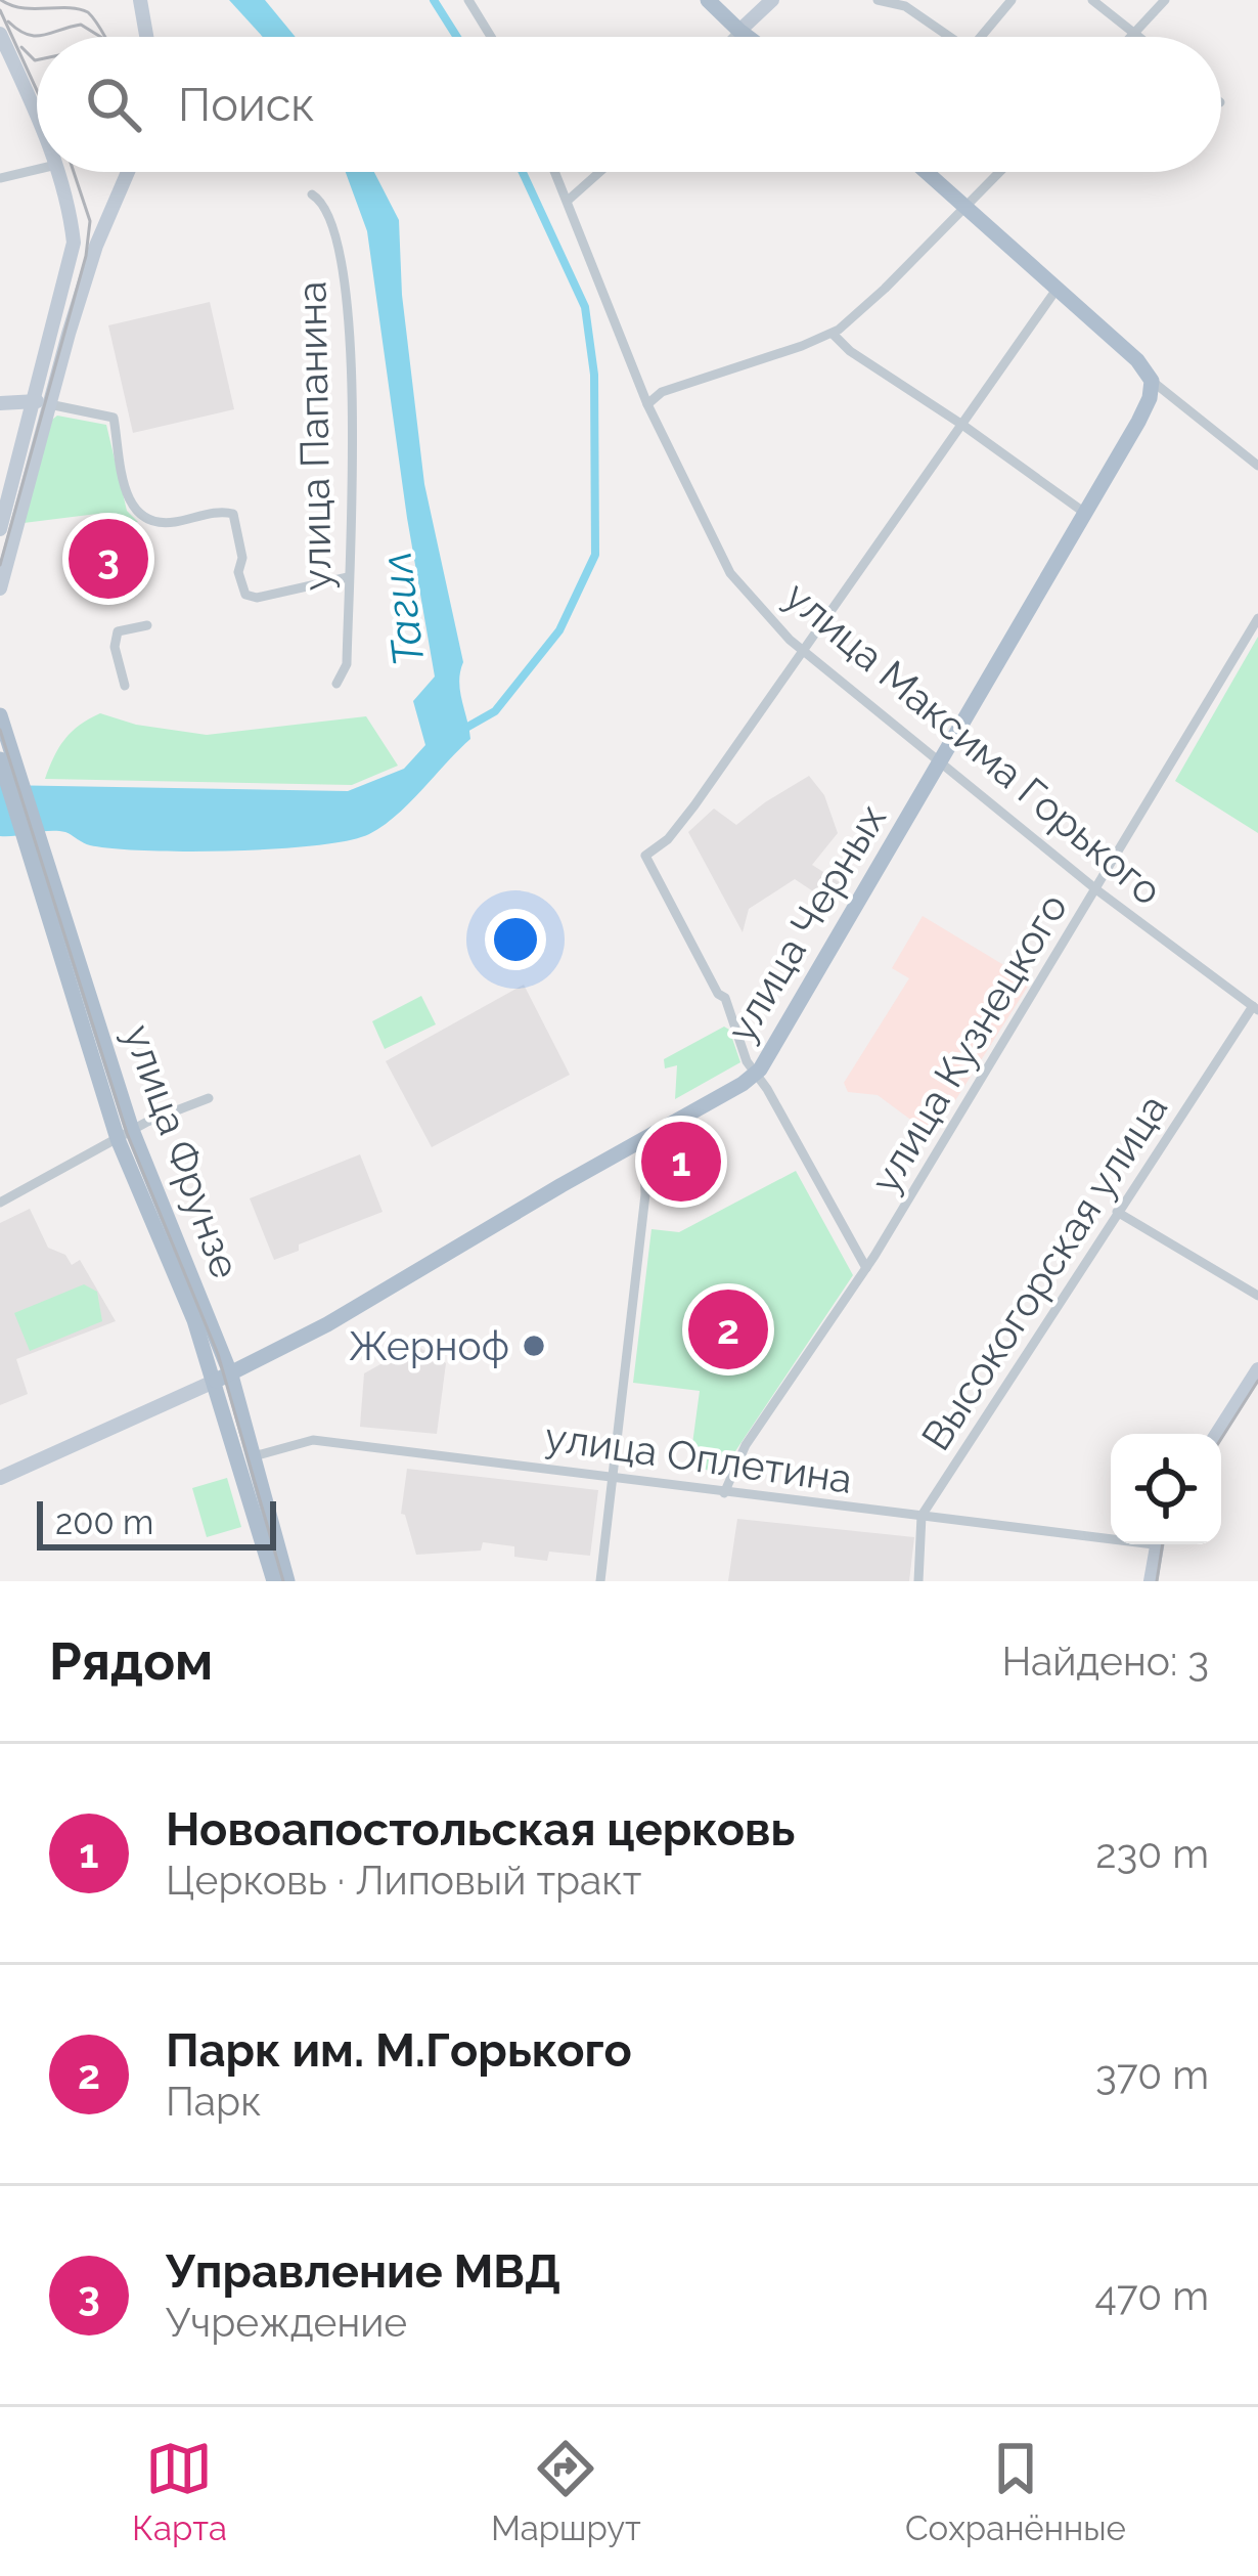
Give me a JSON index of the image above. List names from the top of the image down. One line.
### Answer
{"streets":{"main road":["улица Черных","улица Фрунзе"],"street":["улица Папанина","улица Максима Горького","улица Кузнецкого","Высокогорская улица","улица Оплетина"]},"crossings":[["улица Максима Горького","улица Черных"],["улица Максима Горького","улица Кузнецкого"],["улица Максима Горького","Высокогорская улица"],["улица Черных","улица Фрунзе"],["улица Кузнецкого","улица Оплетина"],["улица Фрунзе","улица Оплетина"],["Высокогорская улица","улица Оплетина"]],"water":["Тагил"],"places":["Жерноф"],"scale_bar":"200 m","page":{"search":"Поиск","pins":["3","1","2"],"scale":"200 m","heading":["Рядом","Найдено: 3"],"list":[{"mark":"1","name":"Новоапостольская церковь","note":"Церковь · Липовый тракт","value":"230 m"},{"mark":"2","name":"Парк им. М.Горького","note":"Парк","value":"370 m"},{"mark":"3","name":"Управление МВД","note":"Учреждение","value":"470 m"}],"nav":["Карта","Маршрут","Сохранённые"]}}
